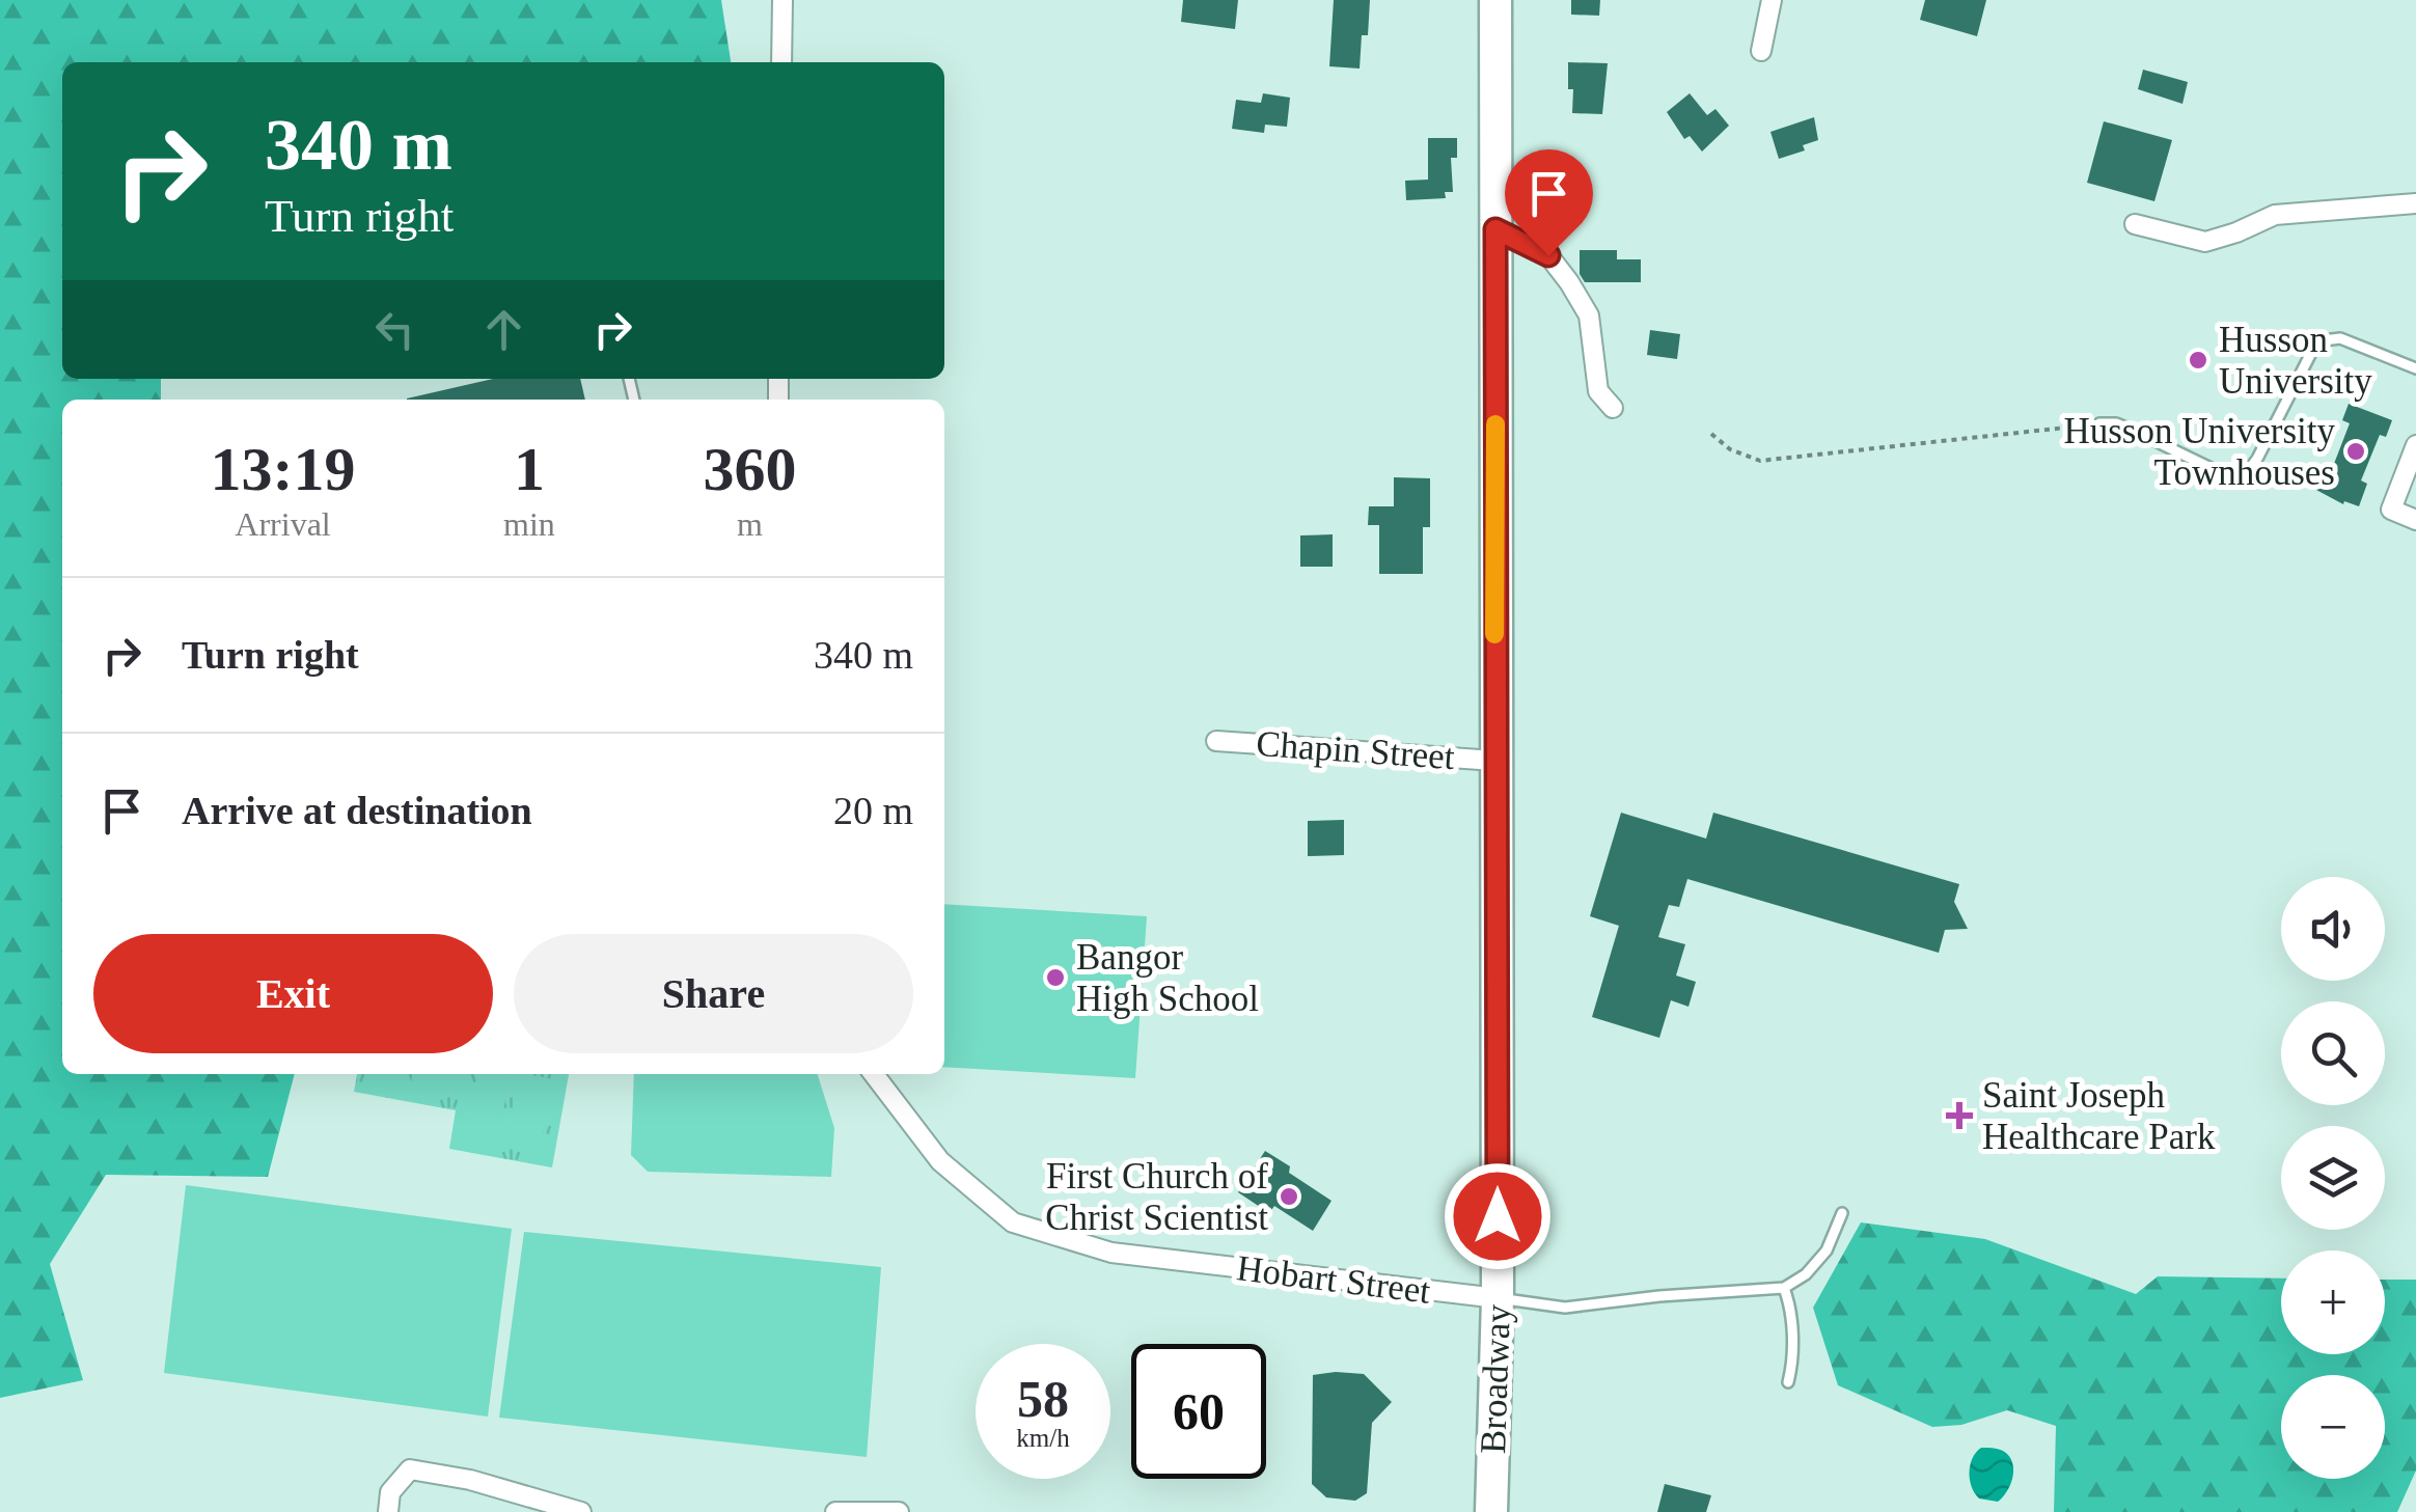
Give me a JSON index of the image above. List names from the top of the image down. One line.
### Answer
{"streets":{"main road":["Broadway"],"street":["Chapin Street","Hobart Street"]},"crossings":[["Chapin Street","Broadway"],["Hobart Street","Broadway"]],"places":{"other":["Husson University","Husson University Townhouses","Bangor High School","First Church of Christ Scientist"],"health":["Saint Joseph Healthcare Park"]},"page":{"turn":["340 m","Turn right"],"eta":["13:19","Arrival","1","min","360","m"],"list":[{"name":"Turn right","value":"340 m"},{"name":"Arrive at destination","value":"20 m"}],"map_buttons":["+","−"],"buttons":["Exit","Share"],"speed":"58 km/h","limit":"60"}}
